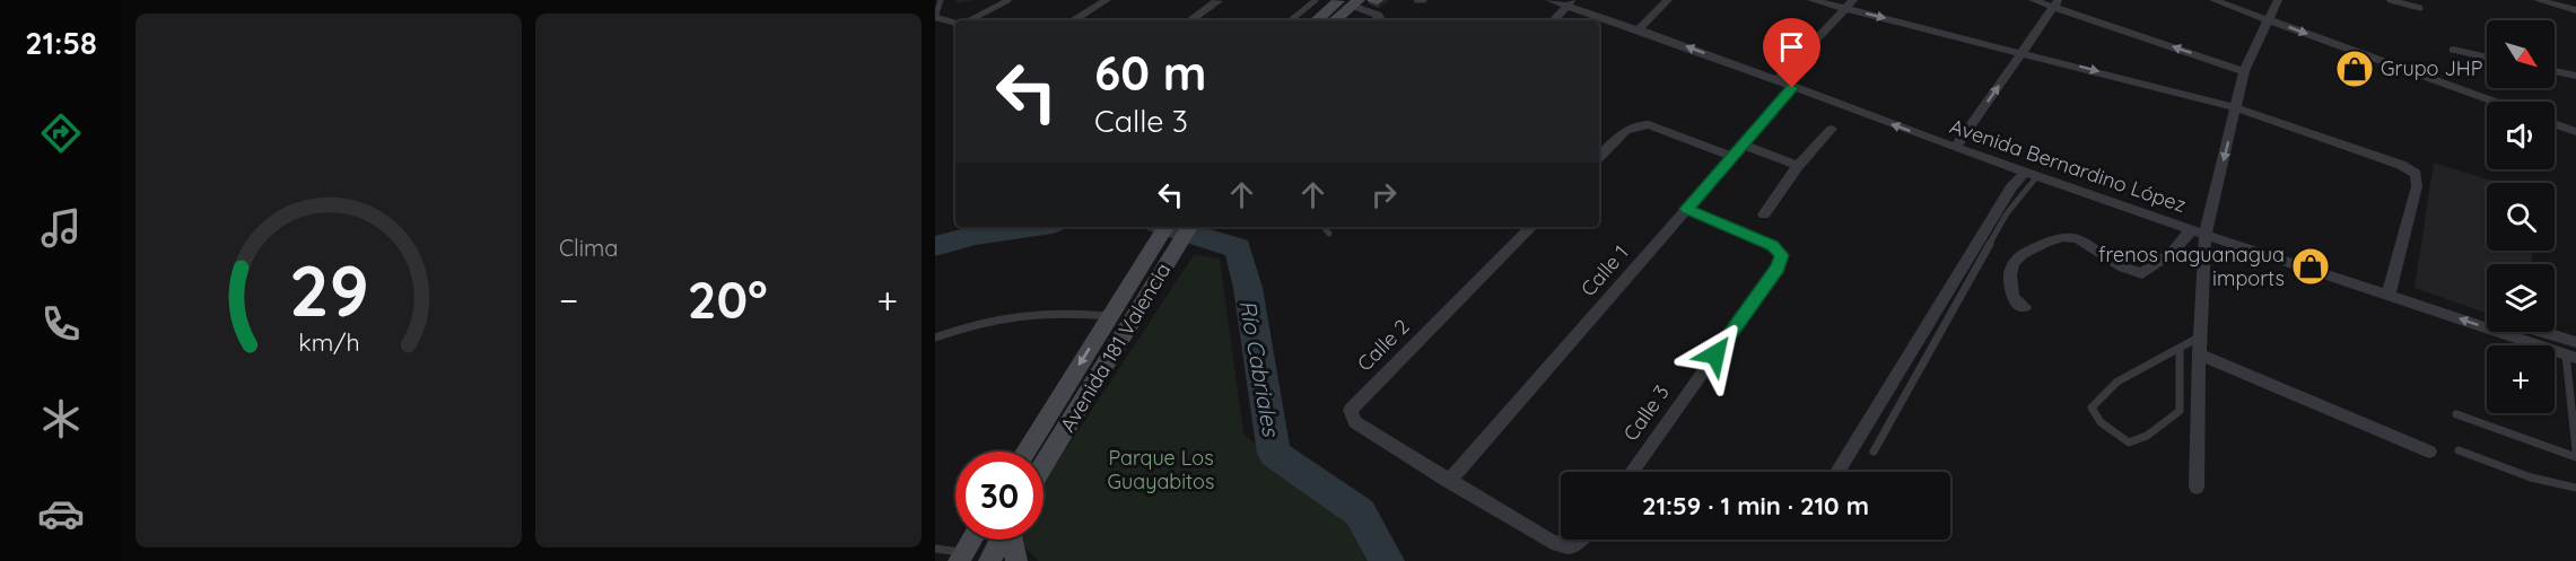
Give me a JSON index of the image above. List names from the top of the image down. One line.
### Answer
{"streets":{"street":["Avenida Bernardino López","Calle 1","Calle 2","Avenida 181 Valencia","Calle 3"]},"crossings":[["Avenida Bernardino López","Calle 1"],["Calle 1","Calle 2"],["Calle 1","Calle 3"]],"water":["Río Cabriales"],"parks":["Parque Los Guayabitos"],"places":{"shop":["Grupo JHP","frenos naguanagua imports"]},"north":"bottom right","page":{"tabs":"21:58","tile":"Clima","map_buttons":"+","turn":["60 m","Calle 3"],"heat":["−","20°","+"],"limit":"30","trip":"21:59 · 1 min · 210 m","gauge":["29","km/h"]}}
